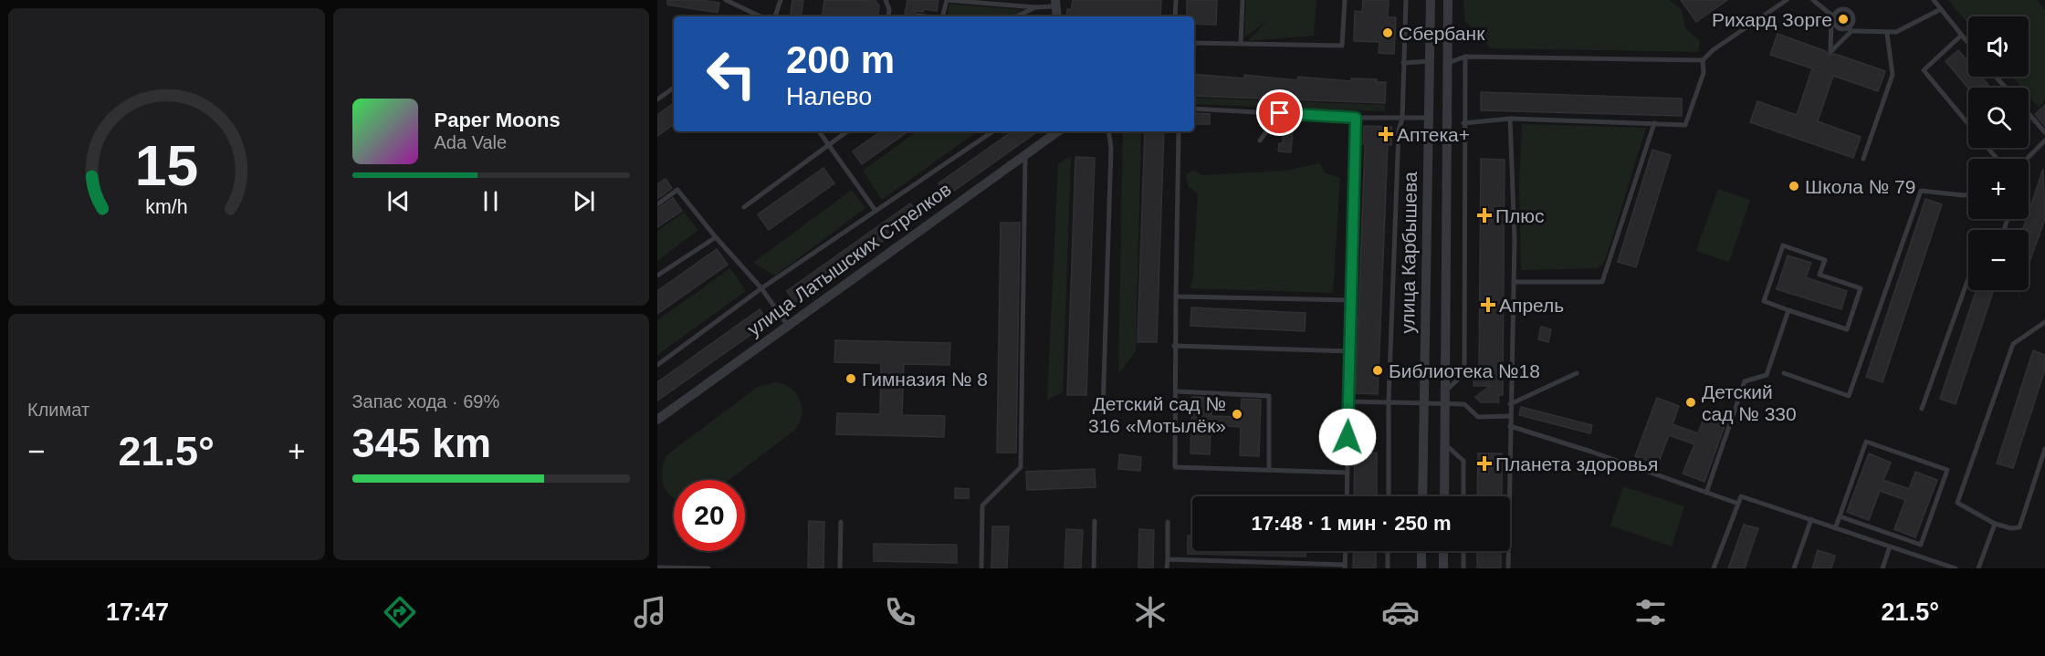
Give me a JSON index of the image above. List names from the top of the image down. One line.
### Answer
{"streets":{"street":["улица Карбышева","улица Латышских Стрелков"]},"places":{"other":["Рихард Зорге","Сбербанк","Школа № 79","Библиотека №18","Гимназия № 8","Детский сад № 330","Детский сад № 316 «Мотылёк»"],"health":["Аптека+","Плюс","Апрель","Планета здоровья"]},"page":{"map_buttons":["+","−"],"turn":["200 m","Налево"],"song":["Paper Moons","Ada Vale"],"tile":["Климат",["Запас хода · 69%","345 km"]],"heat":["−","21.5°","+"],"limit":"20","trip":"17:48 · 1 мин · 250 m","tabs":["17:47","21.5°"],"gauge":["15","km/h"]}}
